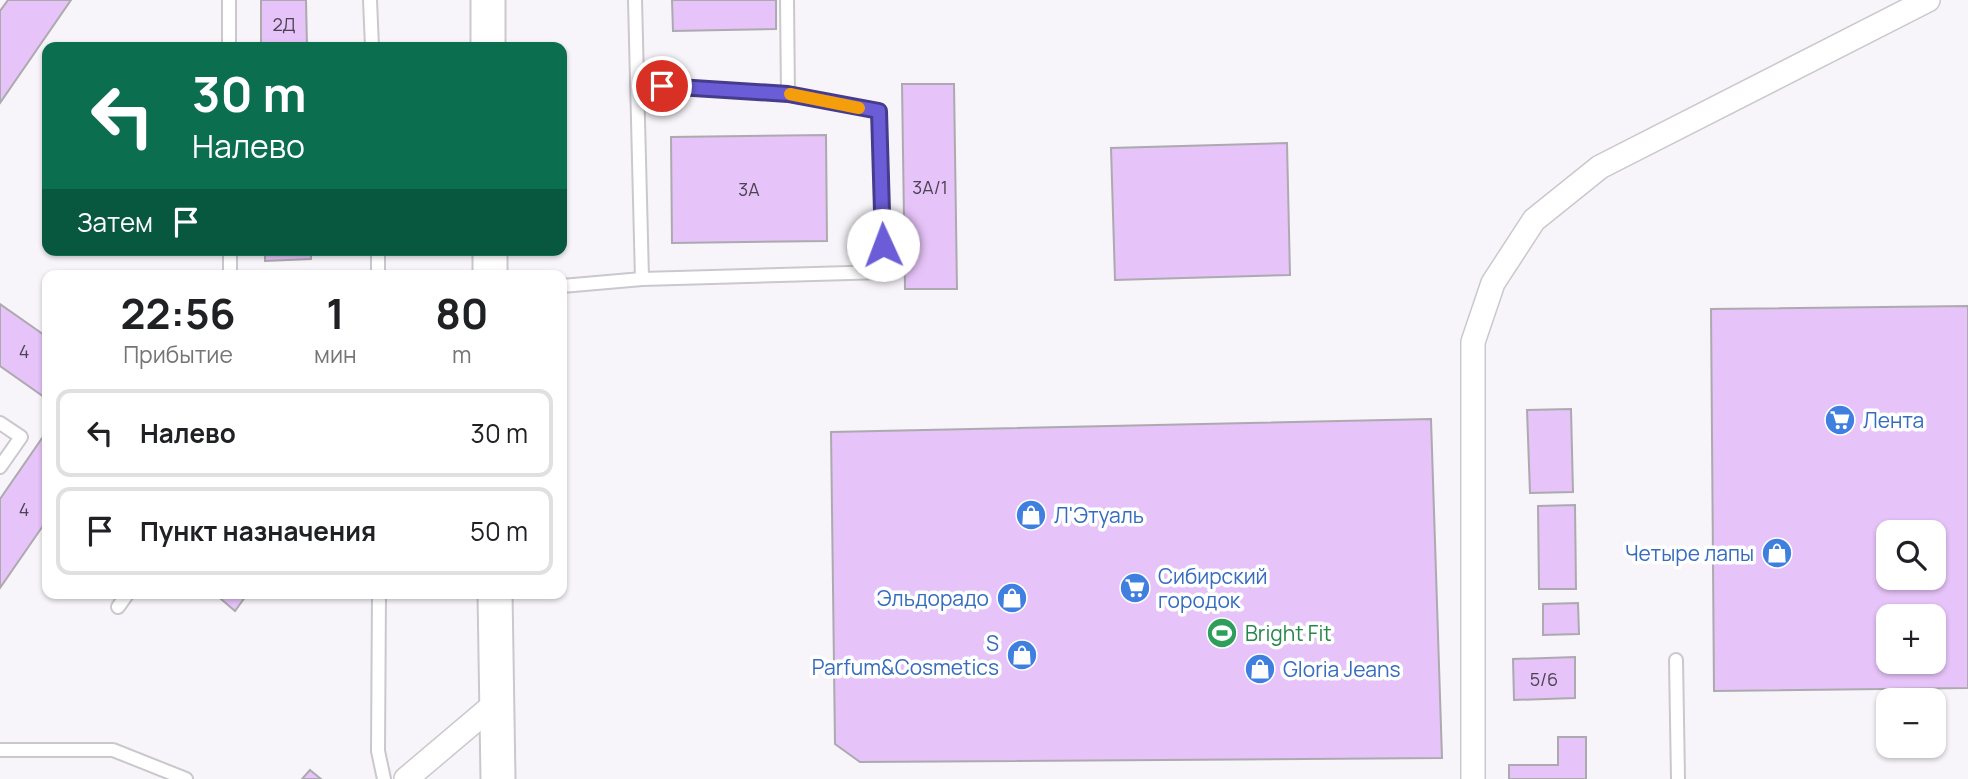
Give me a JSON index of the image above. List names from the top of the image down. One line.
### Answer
{"places":{"supermarket":["Лента","Сибирский городок"],"shop":["Л'Этуаль","Четыре лапы","Эльдорадо","S Parfum&Cosmetics","Gloria Jeans"],"sports":["Bright Fit"]},"house_numbers":["2Д","3А/1","3А","4","4","5/6"],"page":{"turn":["30 m","Налево"],"then":"Затем","eta":["22:56","Прибытие","1","мин","80","m"],"list":[{"name":"Налево","value":"30 m"},{"name":"Пункт назначения","value":"50 m"}],"map_buttons":["+","−"]}}
